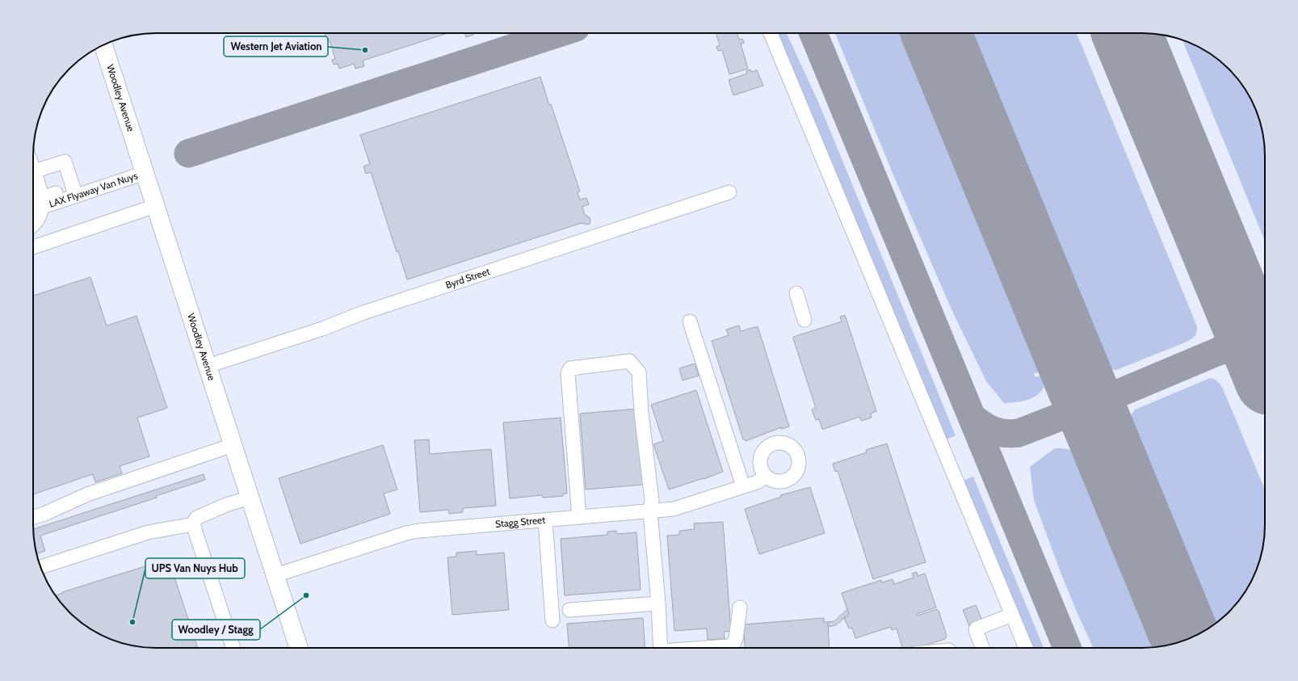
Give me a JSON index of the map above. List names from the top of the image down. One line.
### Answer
{"streets":{"main road":["Woodley Avenue"],"street":["LAX Flyaway Van Nuys","Byrd Street","Stagg Street"]},"crossings":[["Woodley Avenue","LAX Flyaway Van Nuys"],["Woodley Avenue","Byrd Street"],["Woodley Avenue","Stagg Street"]],"places":["Western Jet Aviation","Woodley / Stagg","UPS Van Nuys Hub"]}
